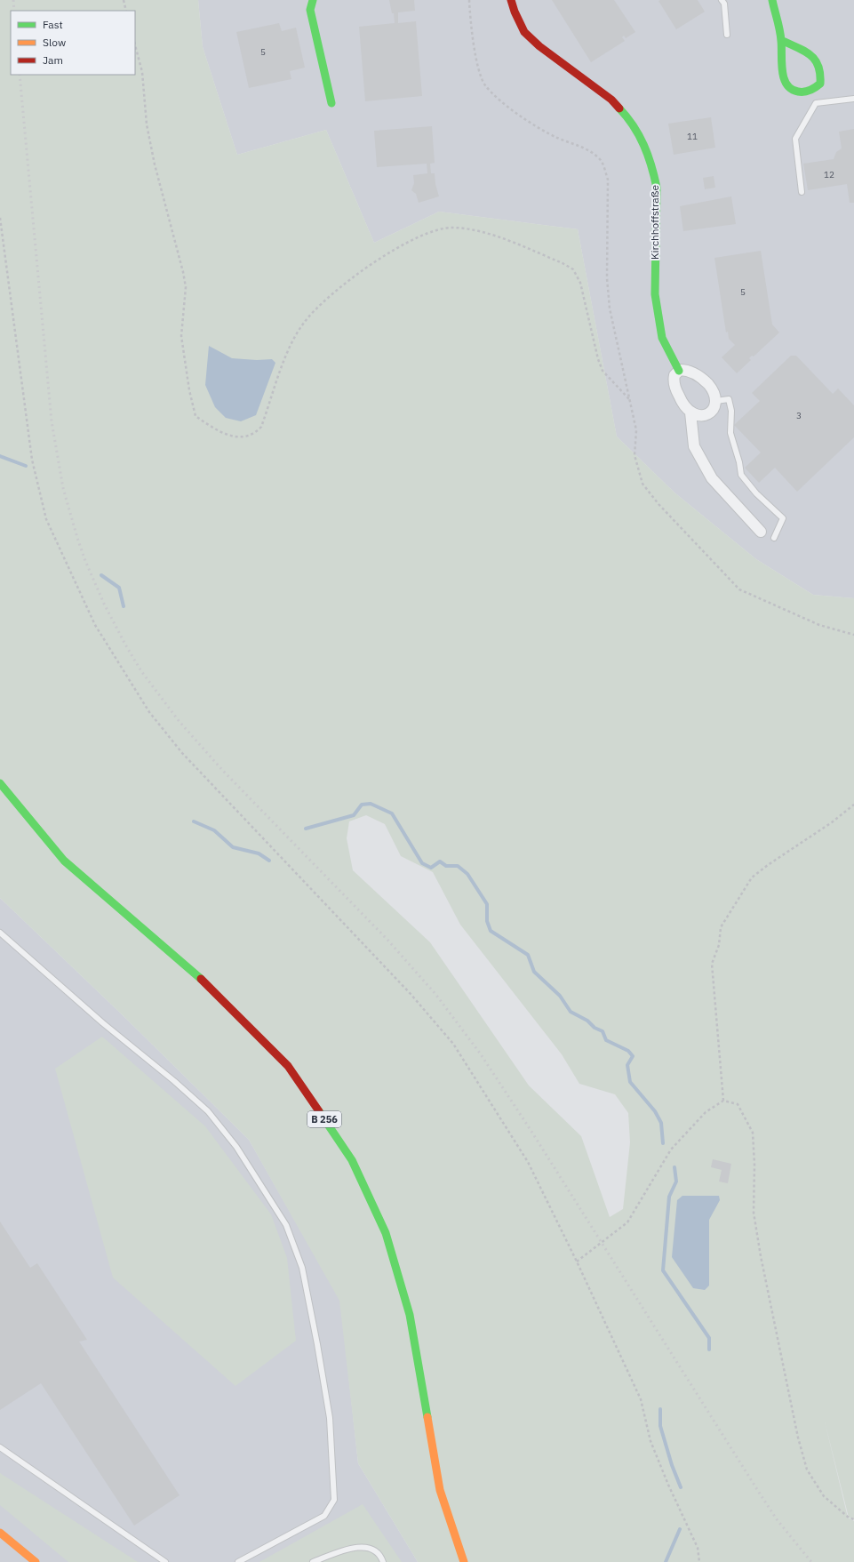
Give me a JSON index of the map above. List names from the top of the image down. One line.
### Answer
{"streets":{"main road":["Kirchhoffstraße","B 256"]},"house_numbers":["5","11","12","5","3"],"legend":["Fast","Slow","Jam"]}
